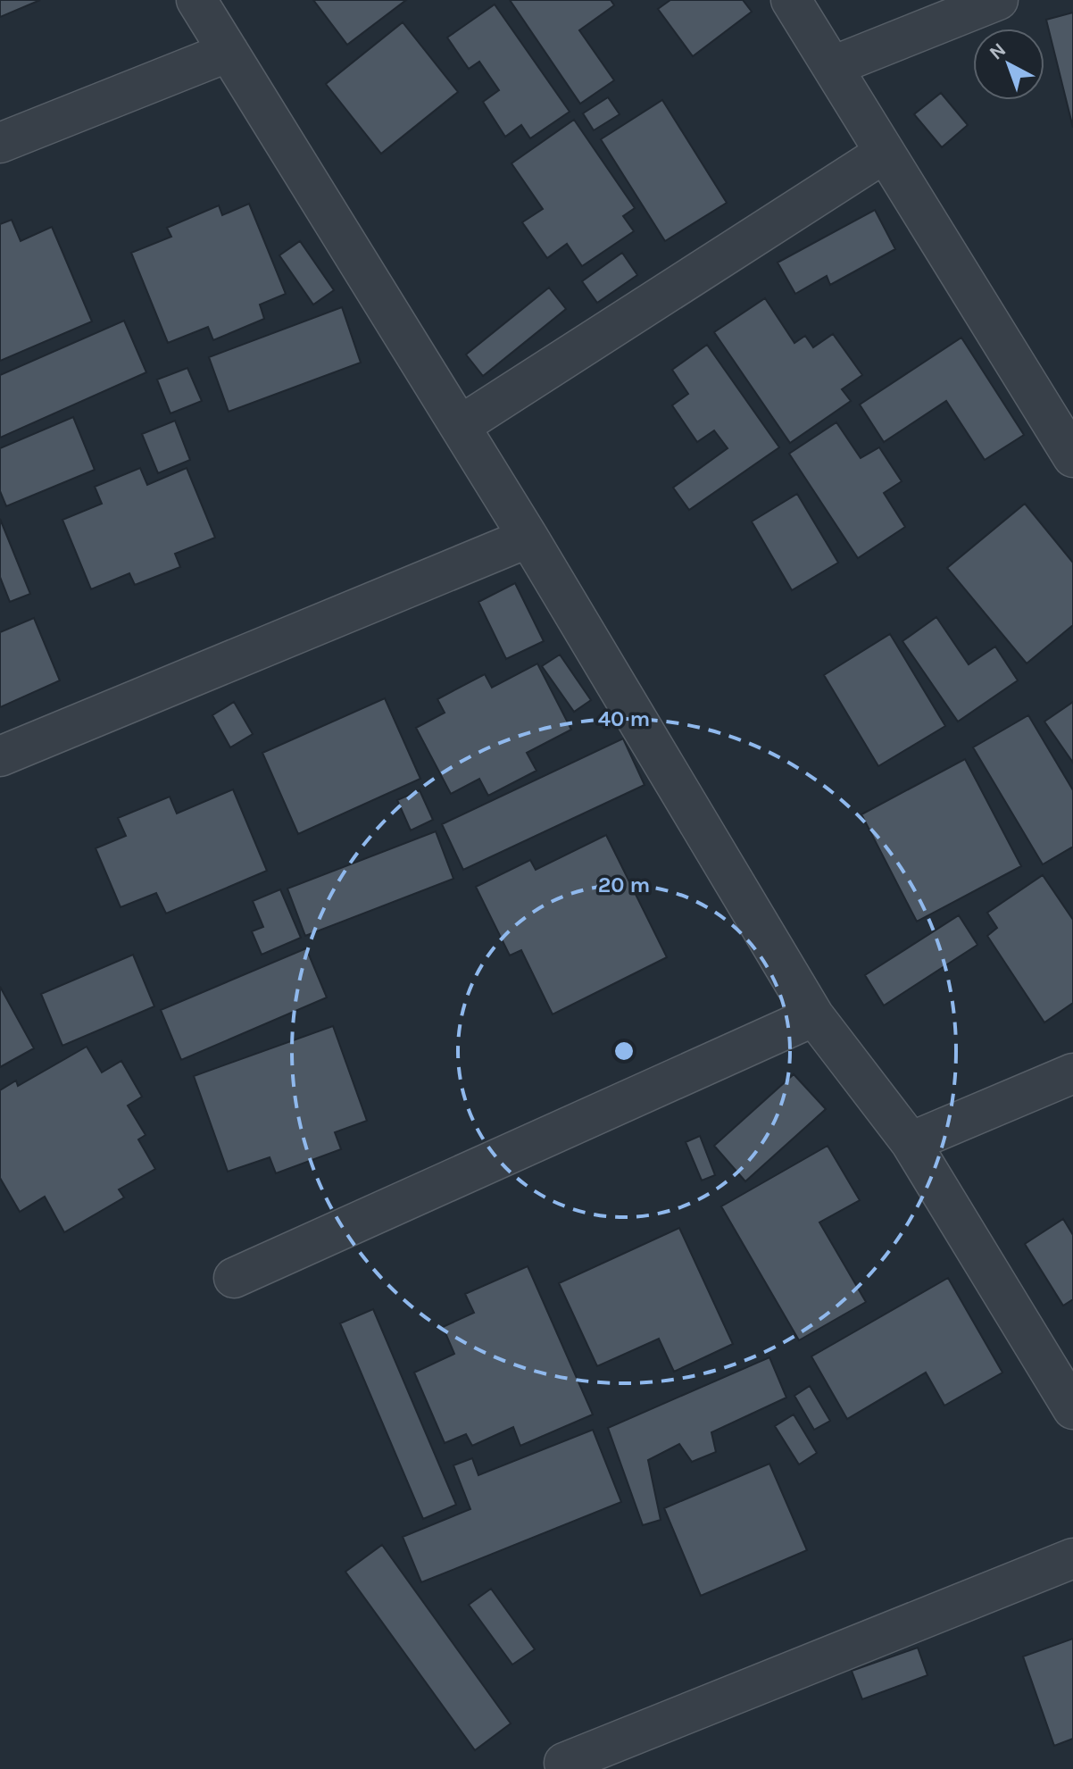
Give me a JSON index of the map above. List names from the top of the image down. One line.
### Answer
{"north":"top left","rings":["40 m","20 m"]}
